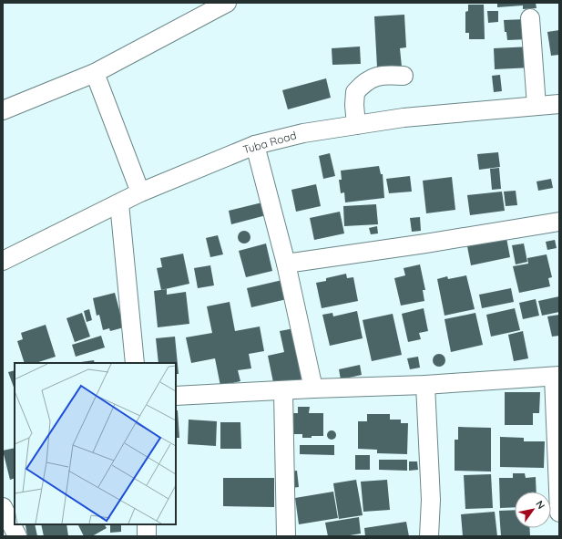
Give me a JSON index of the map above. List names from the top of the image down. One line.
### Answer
{"streets":{"street":["Tuba Road"]},"north":"top right"}
